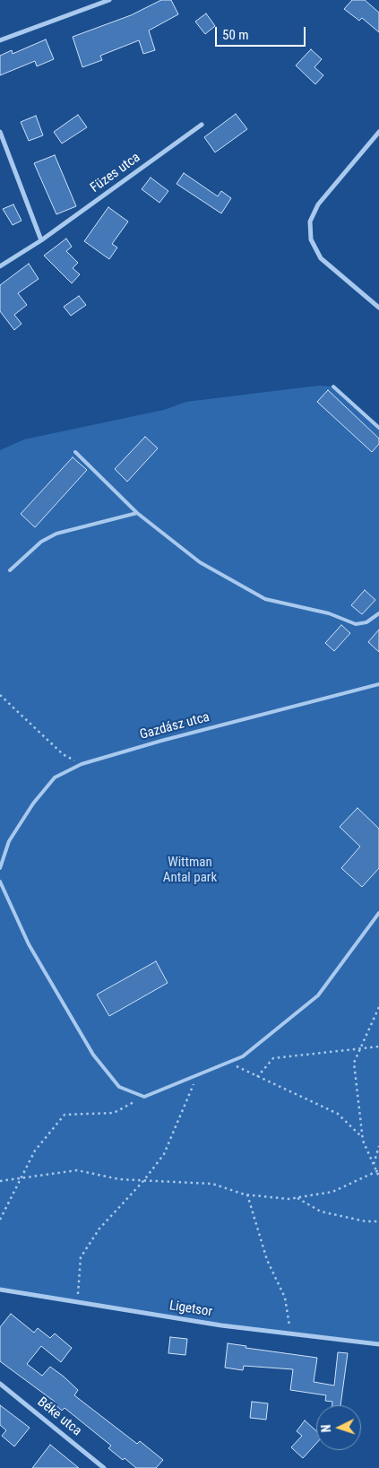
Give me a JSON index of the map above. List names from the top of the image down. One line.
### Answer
{"streets":{"street":["Füzes utca","Ligetsor","Béke utca"],"lane":["Gazdász utca"]},"parks":["Wittman Antal park"],"scale_bar":"50 m","north":"left"}
